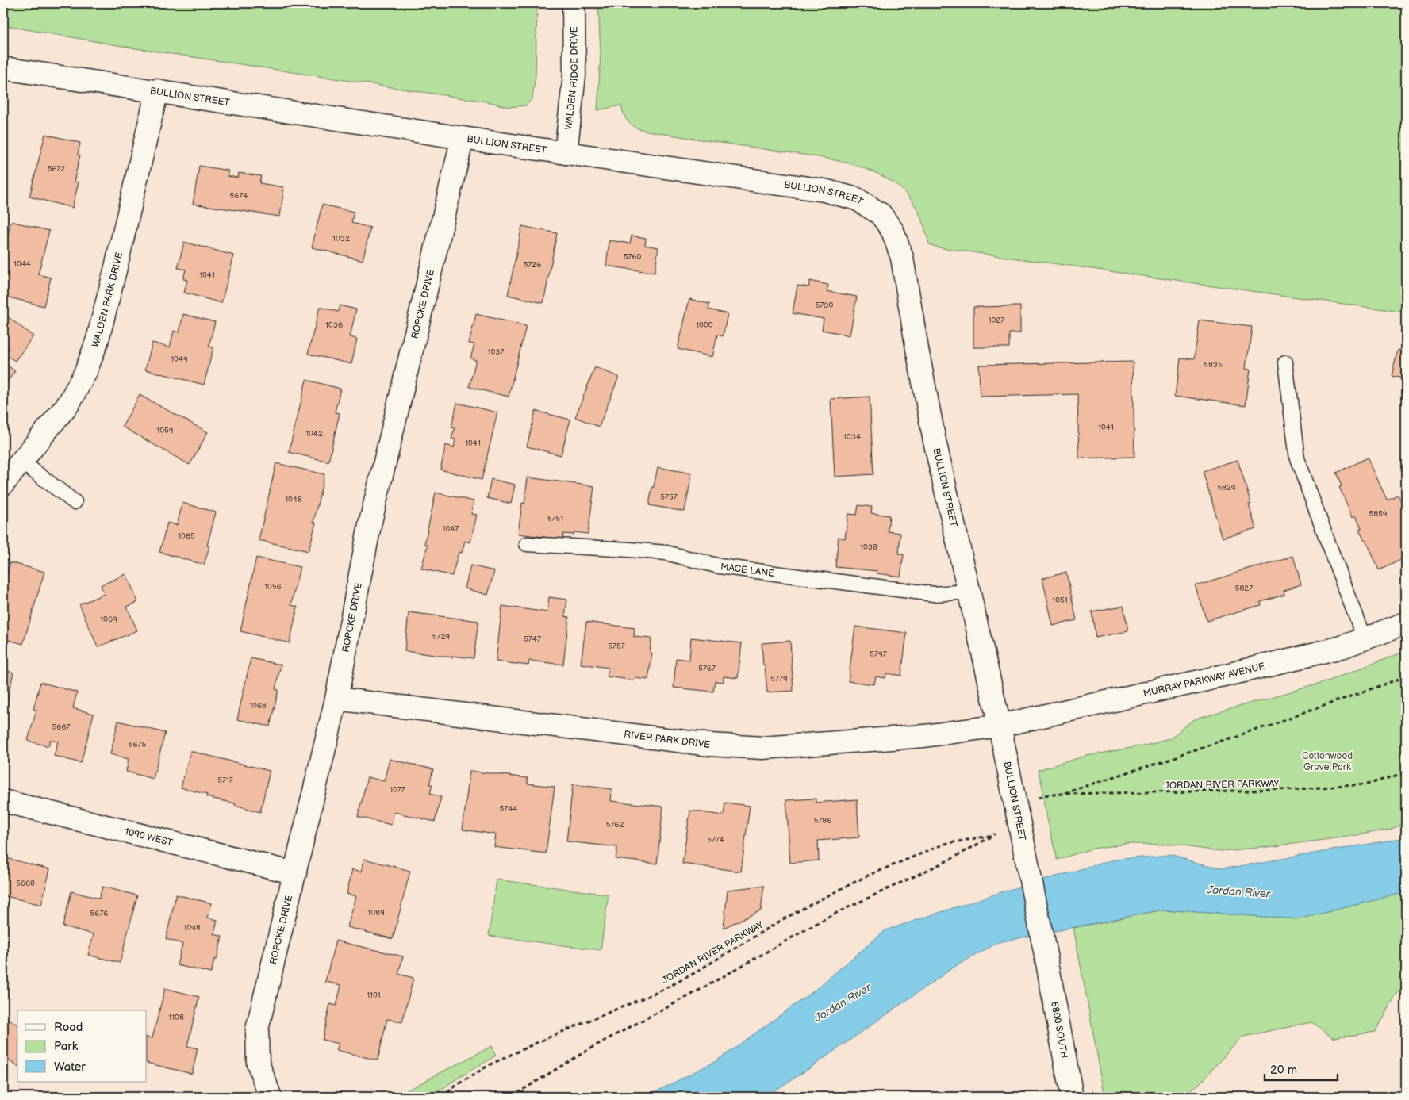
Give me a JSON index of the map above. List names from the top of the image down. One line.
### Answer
{"streets":{"street":["WALDEN RIDGE DRIVE","BULLION STREET","WALDEN PARK DRIVE","ROPCKE DRIVE","MURRAY PARKWAY AVENUE","RIVER PARK DRIVE","1090 WEST","5800 SOUTH"],"lane":["MACE LANE"],"path":["JORDAN RIVER PARKWAY"]},"crossings":[["WALDEN RIDGE DRIVE","BULLION STREET"],["BULLION STREET","WALDEN PARK DRIVE"],["BULLION STREET","ROPCKE DRIVE"],["BULLION STREET","MACE LANE"],["BULLION STREET","MURRAY PARKWAY AVENUE"],["BULLION STREET","RIVER PARK DRIVE"],["BULLION STREET","5800 SOUTH"],["ROPCKE DRIVE","RIVER PARK DRIVE"],["ROPCKE DRIVE","1090 WEST"],["MURRAY PARKWAY AVENUE","RIVER PARK DRIVE"]],"water":["Jordan River"],"parks":["Cottonwood Grove Park"],"house_numbers":["5672","5674","1032","5760","1044","5726","1041","5730","1027","1036","1000","1037","1049","5835","1041","1059","1042","1034","1041","5829","5757","1048","5859","5751","1047","1065","1038","1056","5827","1051","1069","5729","5747","5757","5797","5767","5779","1068","5667","5675","5717","1077","5744","5786","5762","5774","5668","1089","5676","1098","1101","1108"],"legend":["Road","Park","Water"],"scale_bar":"20 m"}
